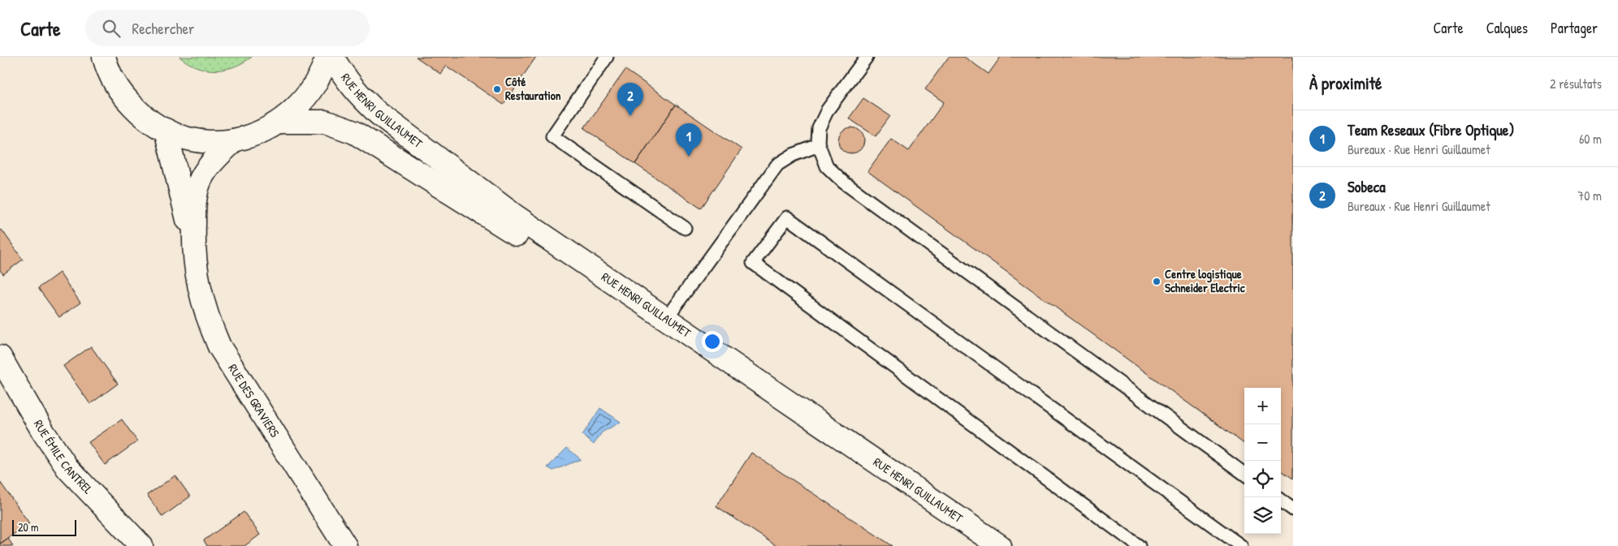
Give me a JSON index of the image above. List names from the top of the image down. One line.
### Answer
{"streets":{"main road":["RUE HENRI GUILLAUMET","RUE DES GRAVIERS","RUE ÉMILE CANTREL"]},"places":["Côté Restauration","Centre logistique Schneider Electric"],"scale_bar":"20 m","page":{"header":"Carte","search":"Rechercher","nav":["Carte","Calques","Partager"],"heading":["À proximité","2 résultats"],"pins":["2","1"],"list":[{"mark":"1","name":"Team Reseaux (Fibre Optique)","note":"Bureaux · Rue Henri Guillaumet","value":"60 m"},{"mark":"2","name":"Sobeca","note":"Bureaux · Rue Henri Guillaumet","value":"70 m"}],"map_buttons":["+","−"],"scale":"20 m"}}
